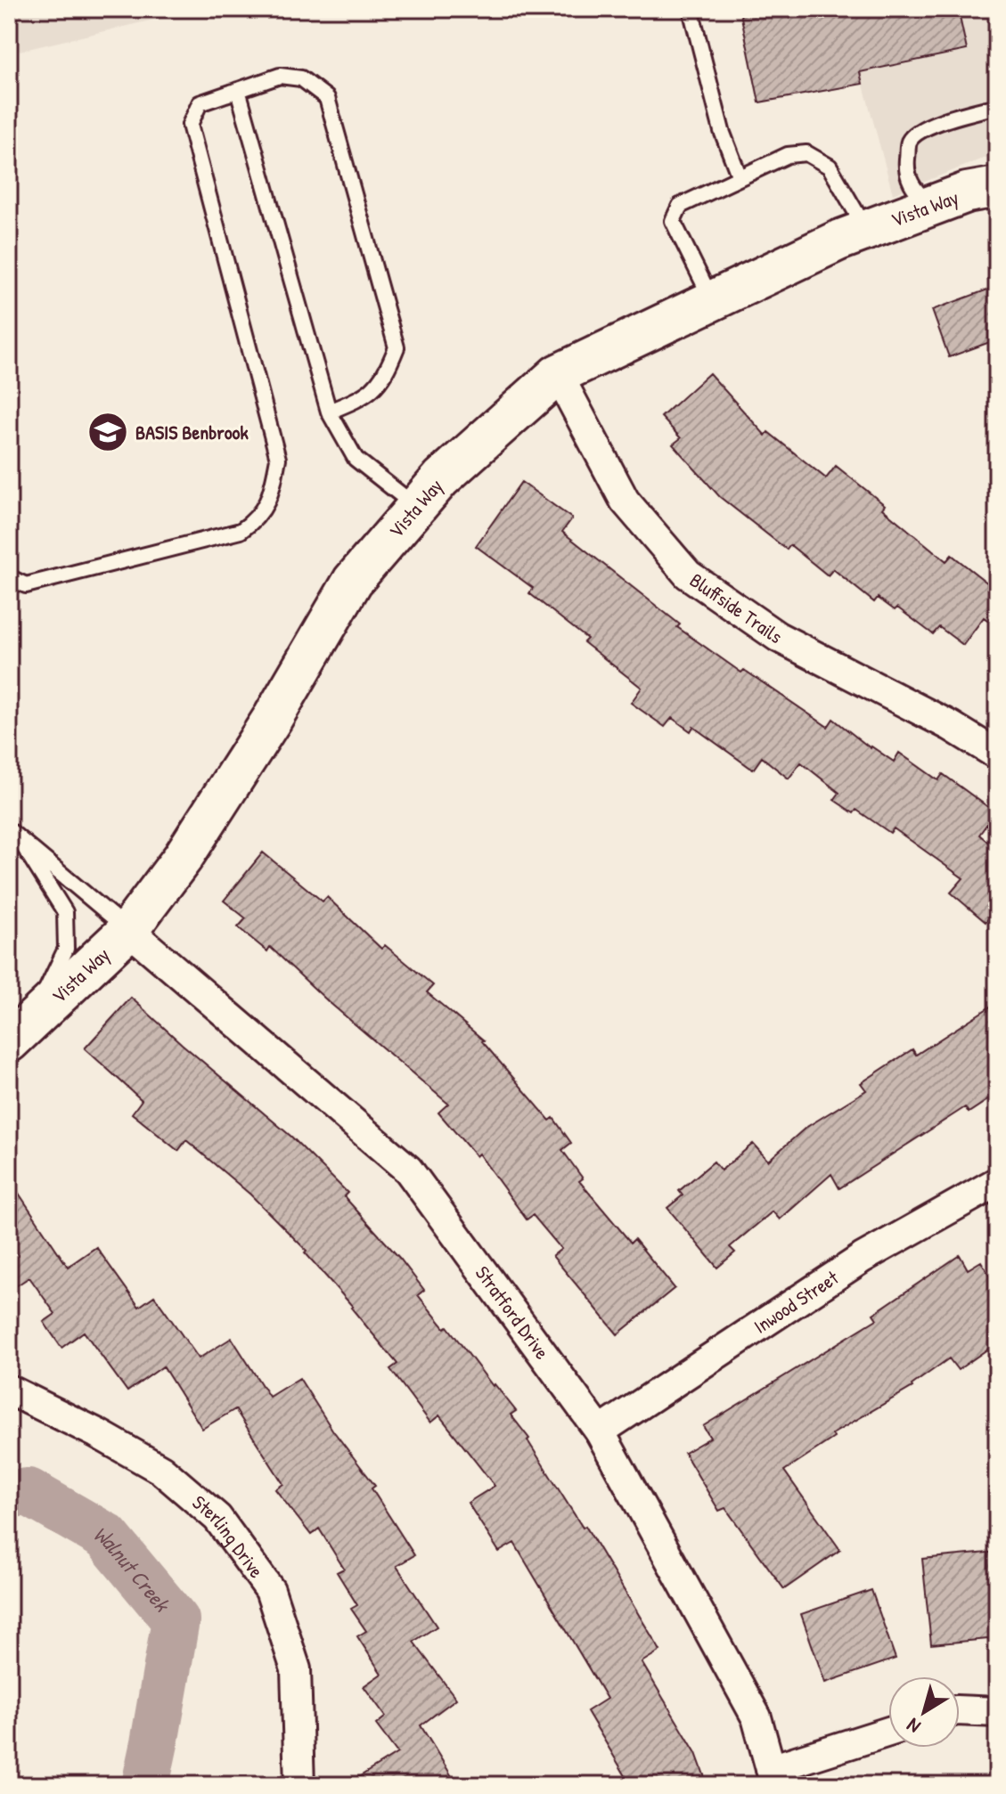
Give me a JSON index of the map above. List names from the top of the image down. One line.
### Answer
{"streets":{"street":["Vista Way","Bluffside Trails","Inwood Street","Stratford Drive","Sterling Drive"]},"crossings":[["Vista Way","Bluffside Trails"],["Vista Way","Stratford Drive"],["Inwood Street","Stratford Drive"]],"water":["Walnut Creek"],"places":{"school or university":["BASIS Benbrook"]},"north":"bottom left"}
